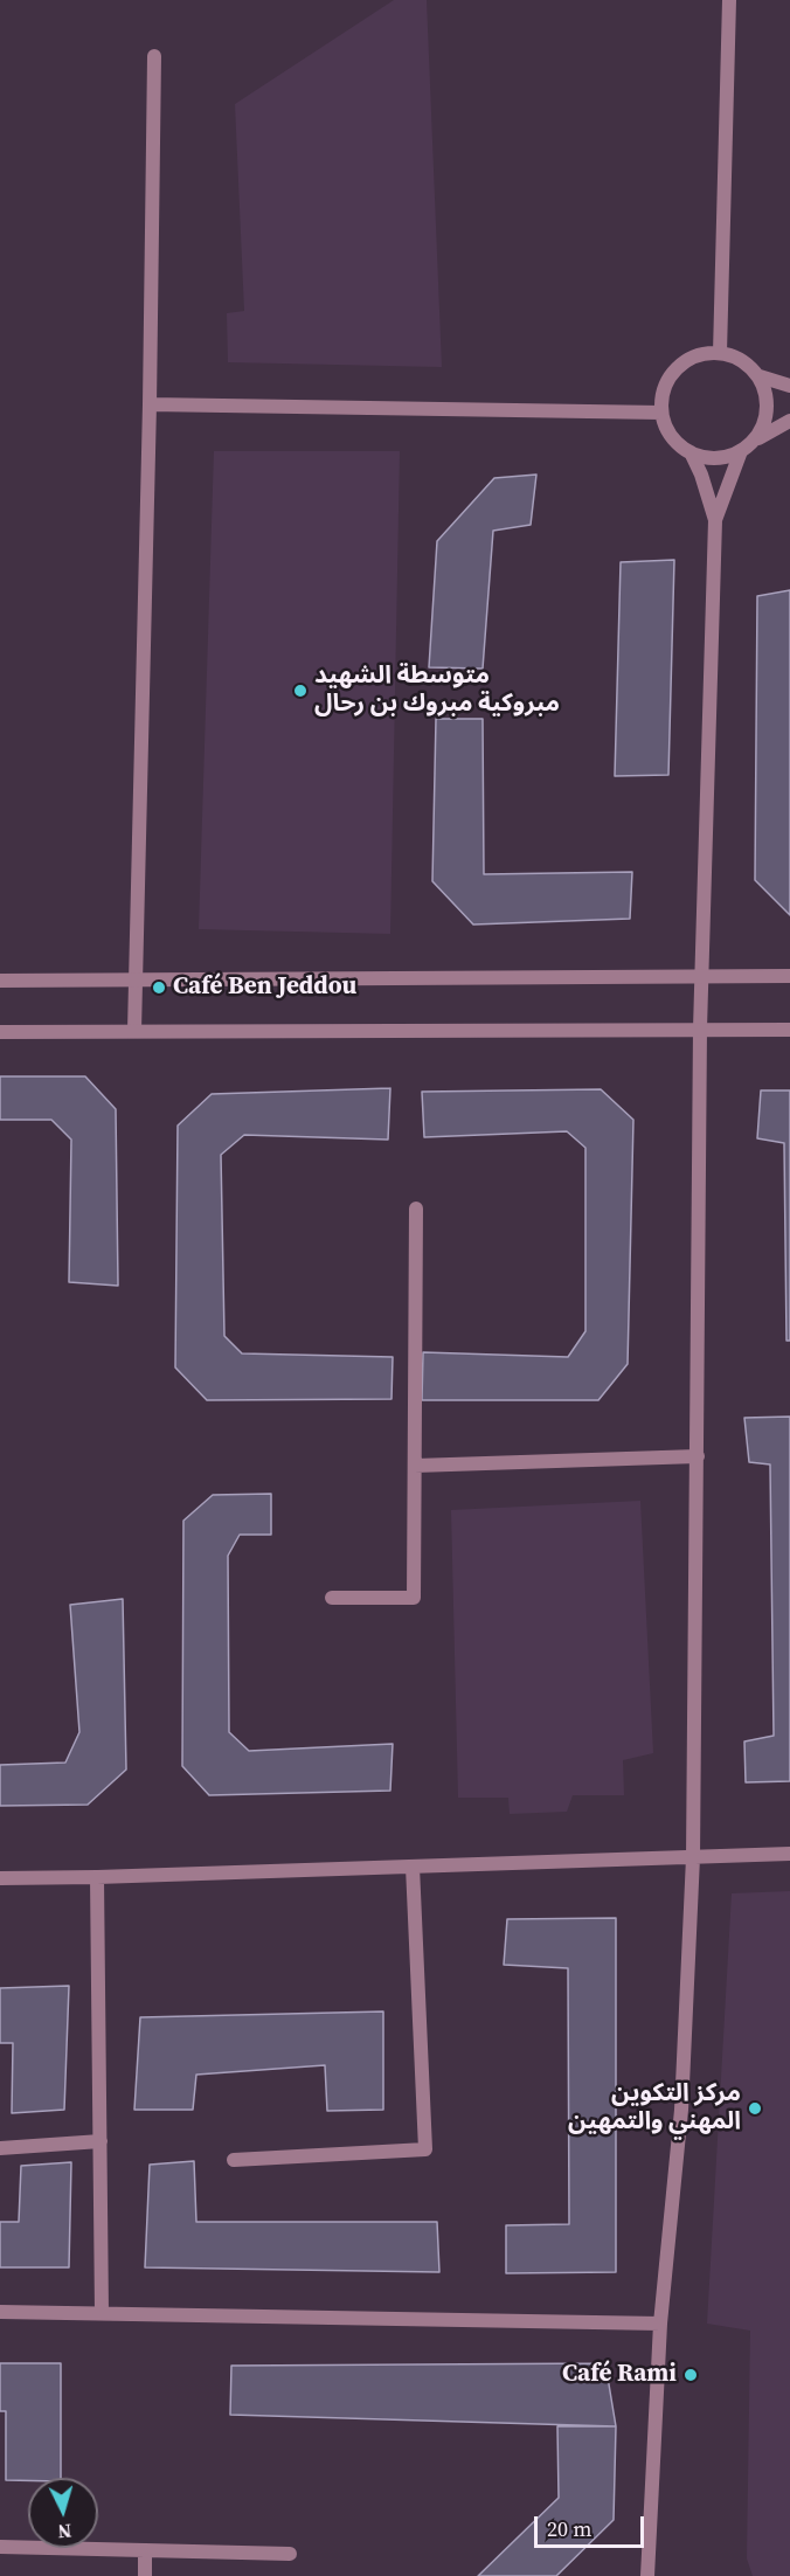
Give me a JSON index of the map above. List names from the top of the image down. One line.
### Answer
{"places":["متوسطة الشهيد مبروكية مبروك بن رحال","Café Ben Jeddou","مركز التكوين المهني والتمهين","Café Rami"],"scale_bar":"20 m","north":"bottom"}
